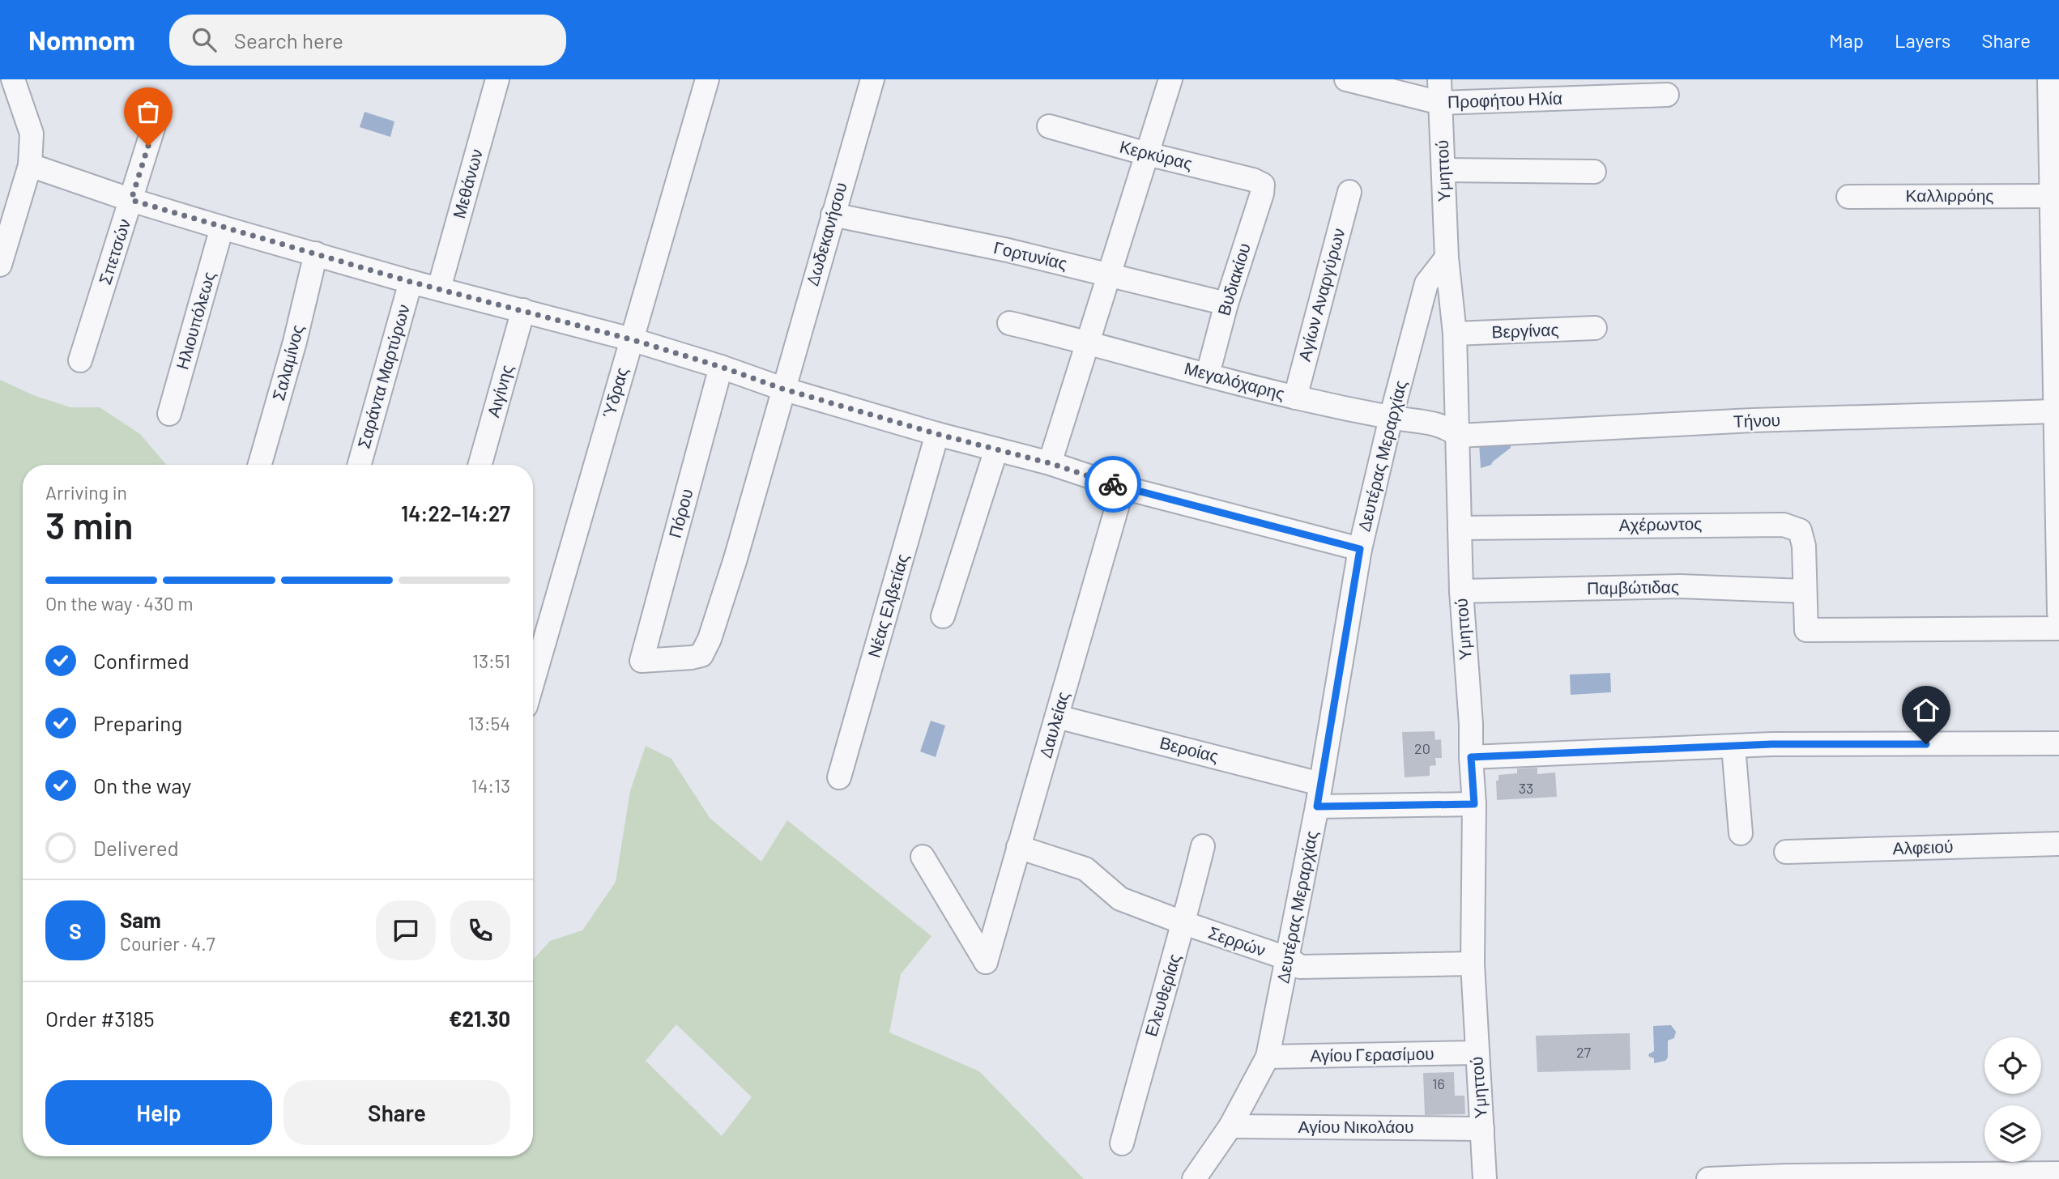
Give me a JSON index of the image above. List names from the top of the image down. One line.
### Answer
{"streets":{"street":["Προφήτου Ηλία","Κερκύρας","Υμηττού","Μεθάνων","Καλλιρρόης","Δωδεκανήσου","Σπετσών","Γορτυνίας","Βυδιακίου","Αγίων Αναργύρων","Ηλιουπόλεως","Βεργίνας","Σαλαμίνος","Σαράντα Μαρτύρων","Μεγαλόχαρης","Αιγίνης","Ύδρας","Τήνου","Δευτέρας Μεραρχίας","Πόρου","Αχέρωντος","Παμβώτιδας","Νέας Ελβετίας","Δαυλείας","Βεροίας","Αλφειού","Σερρών","Ελευθερίας","Αγίου Γερασίμου","Αγίου Νικολάου"]},"crossings":[["Προφήτου Ηλία","Υμηττού"],["Κερκύρας","Βυδιακίου"],["Υμηττού","Βεργίνας"],["Υμηττού","Μεγαλόχαρης"],["Υμηττού","Τήνου"],["Υμηττού","Δευτέρας Μεραρχίας"],["Υμηττού","Αχέρωντος"],["Υμηττού","Παμβώτιδας"],["Υμηττού","Σερρών"],["Υμηττού","Αγίου Γερασίμου"],["Υμηττού","Αγίου Νικολάου"],["Δωδεκανήσου","Γορτυνίας"],["Δωδεκανήσου","Πόρου"],["Γορτυνίας","Βυδιακίου"],["Βυδιακίου","Μεγαλόχαρης"],["Αγίων Αναργύρων","Μεγαλόχαρης"],["Μεγαλόχαρης","Τήνου"],["Μεγαλόχαρης","Δευτέρας Μεραρχίας"],["Δευτέρας Μεραρχίας","Βεροίας"],["Δευτέρας Μεραρχίας","Σερρών"],["Δευτέρας Μεραρχίας","Αγίου Γερασίμου"],["Δευτέρας Μεραρχίας","Αγίου Νικολάου"],["Αχέρωντος","Παμβώτιδας"],["Δαυλείας","Βεροίας"],["Δαυλείας","Σερρών"],["Σερρών","Ελευθερίας"]],"house_numbers":["20","33","27","16"],"page":{"header":"Nomnom","search":"Search here","nav":["Map","Layers","Share"],"heading":["3 min","Arriving in","14:22–14:27"],"panel":["Sam","Courier · 4.7","Order #3185","€21.30"],"bar":"On the way · 430 m","list":[["Confirmed","13:51"],["Preparing","13:54"],["On the way","14:13"],"Delivered"],"round":"S","buttons":["Help","Share"]}}
